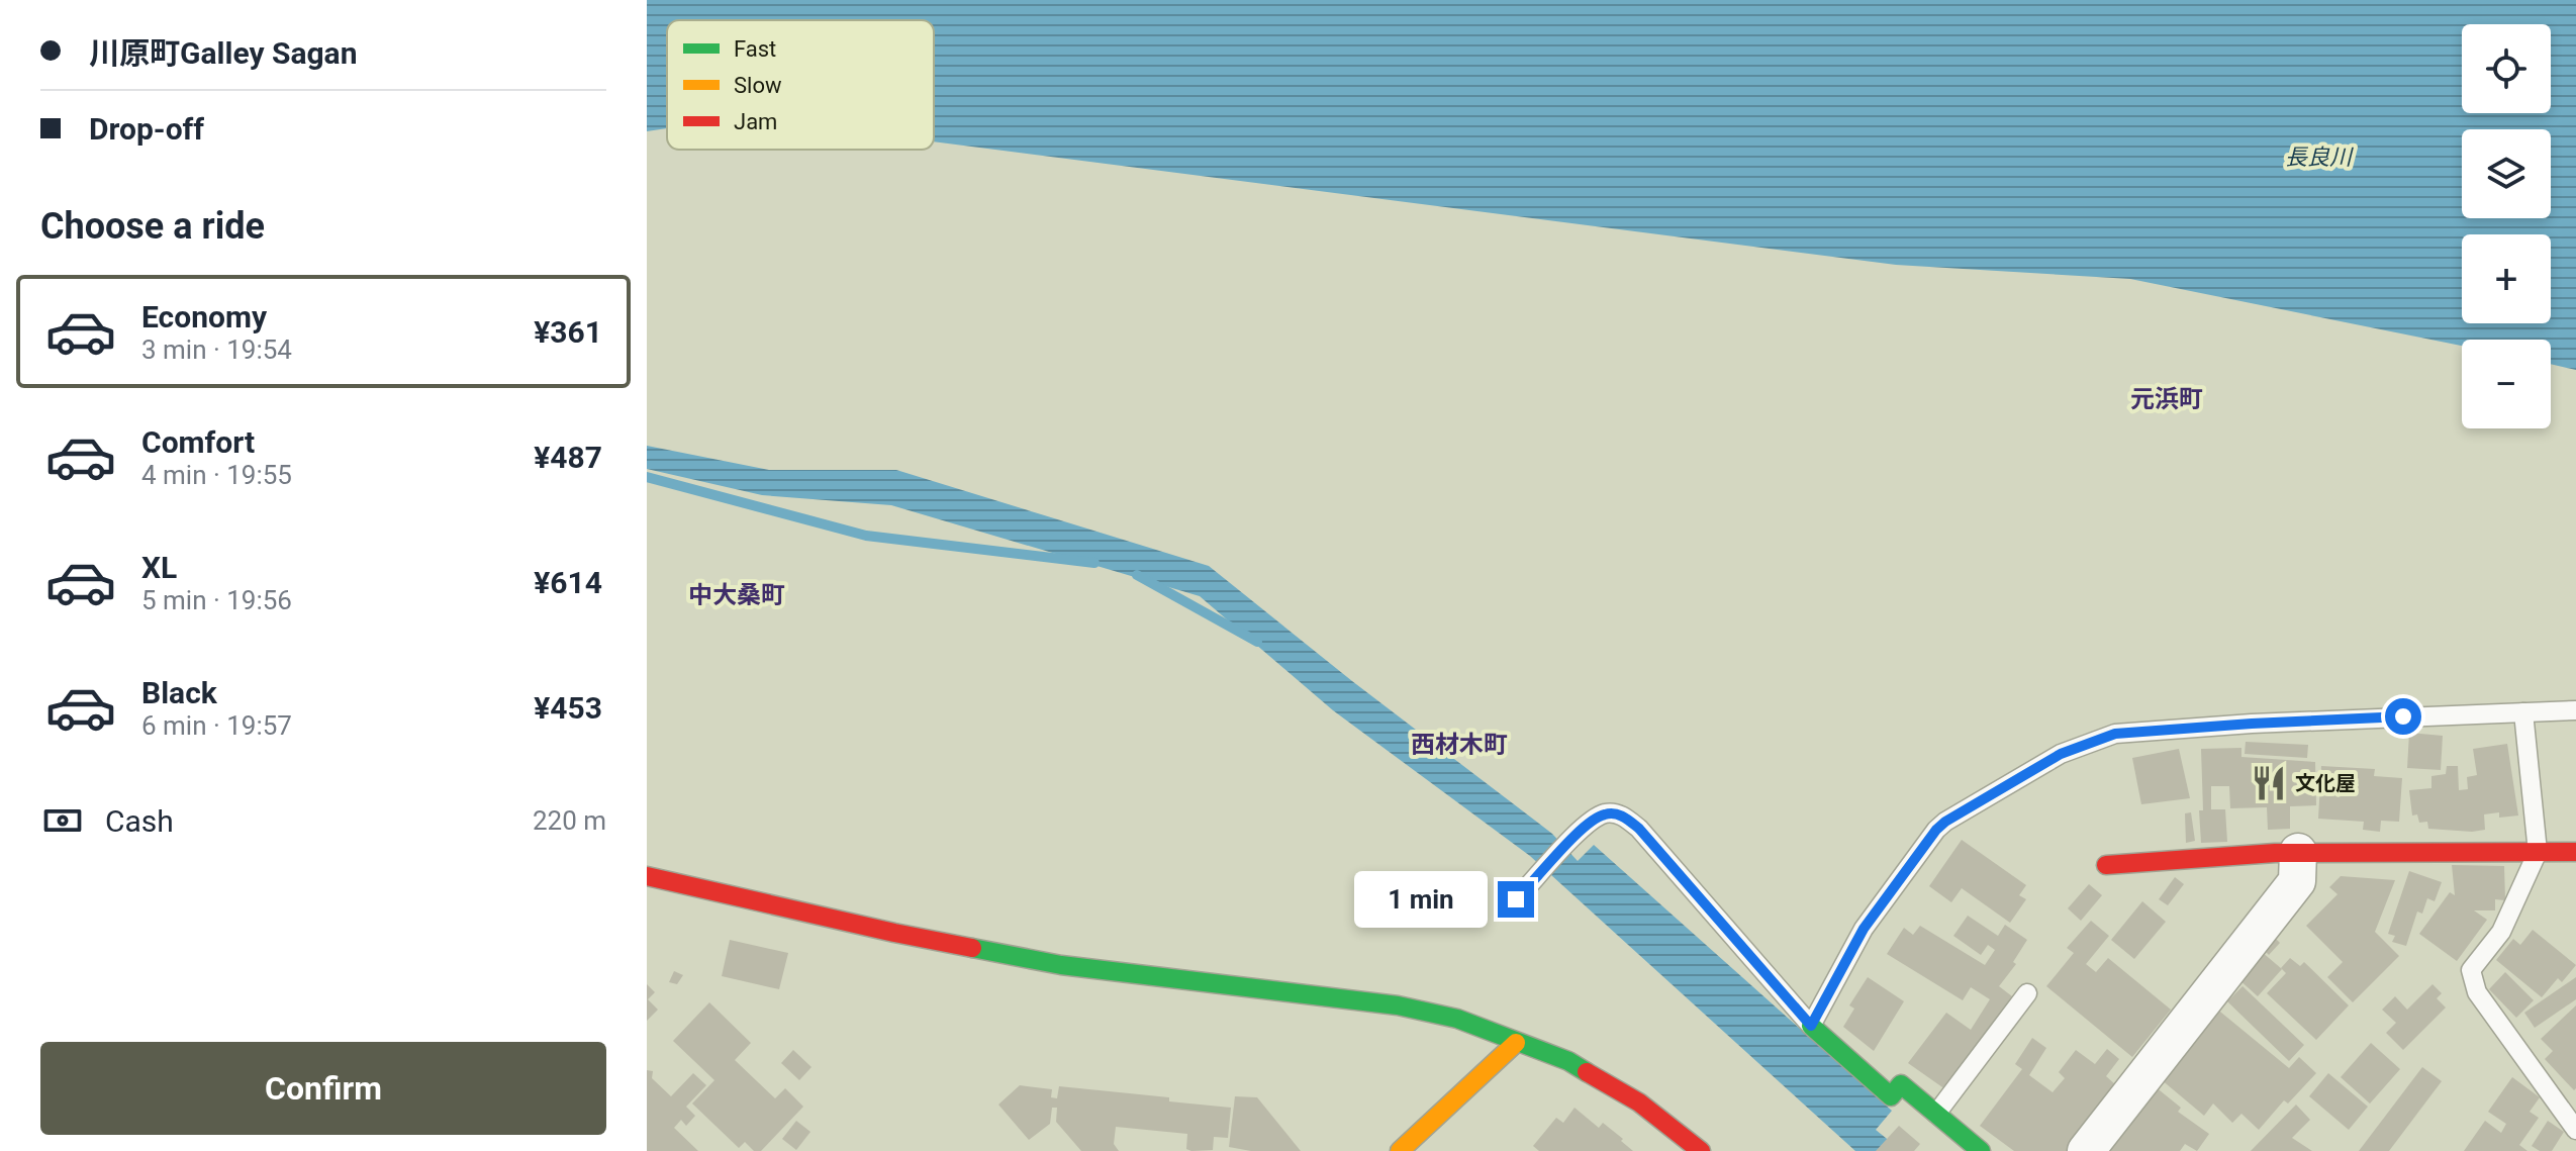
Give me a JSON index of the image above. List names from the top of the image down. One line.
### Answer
{"districts":["元浜町","中大桑町","西材木町"],"water":["長良川"],"places":{"restaurant":["文化屋"]},"legend":["Fast","Slow","Jam"],"page":{"banner":["川原町Galley Sagan","Drop-off"],"map_buttons":["+","−"],"heading":"Choose a ride","list":[{"name":"Economy","note":"3 min · 19:54","value":"¥361"},{"name":"Comfort","note":"4 min · 19:55","value":"¥487"},{"name":"XL","note":"5 min · 19:56","value":"¥614"},{"name":"Black","note":"6 min · 19:57","value":"¥453"}],"pay":["Cash","220 m"],"bubble":"1 min","buttons":"Confirm"}}
